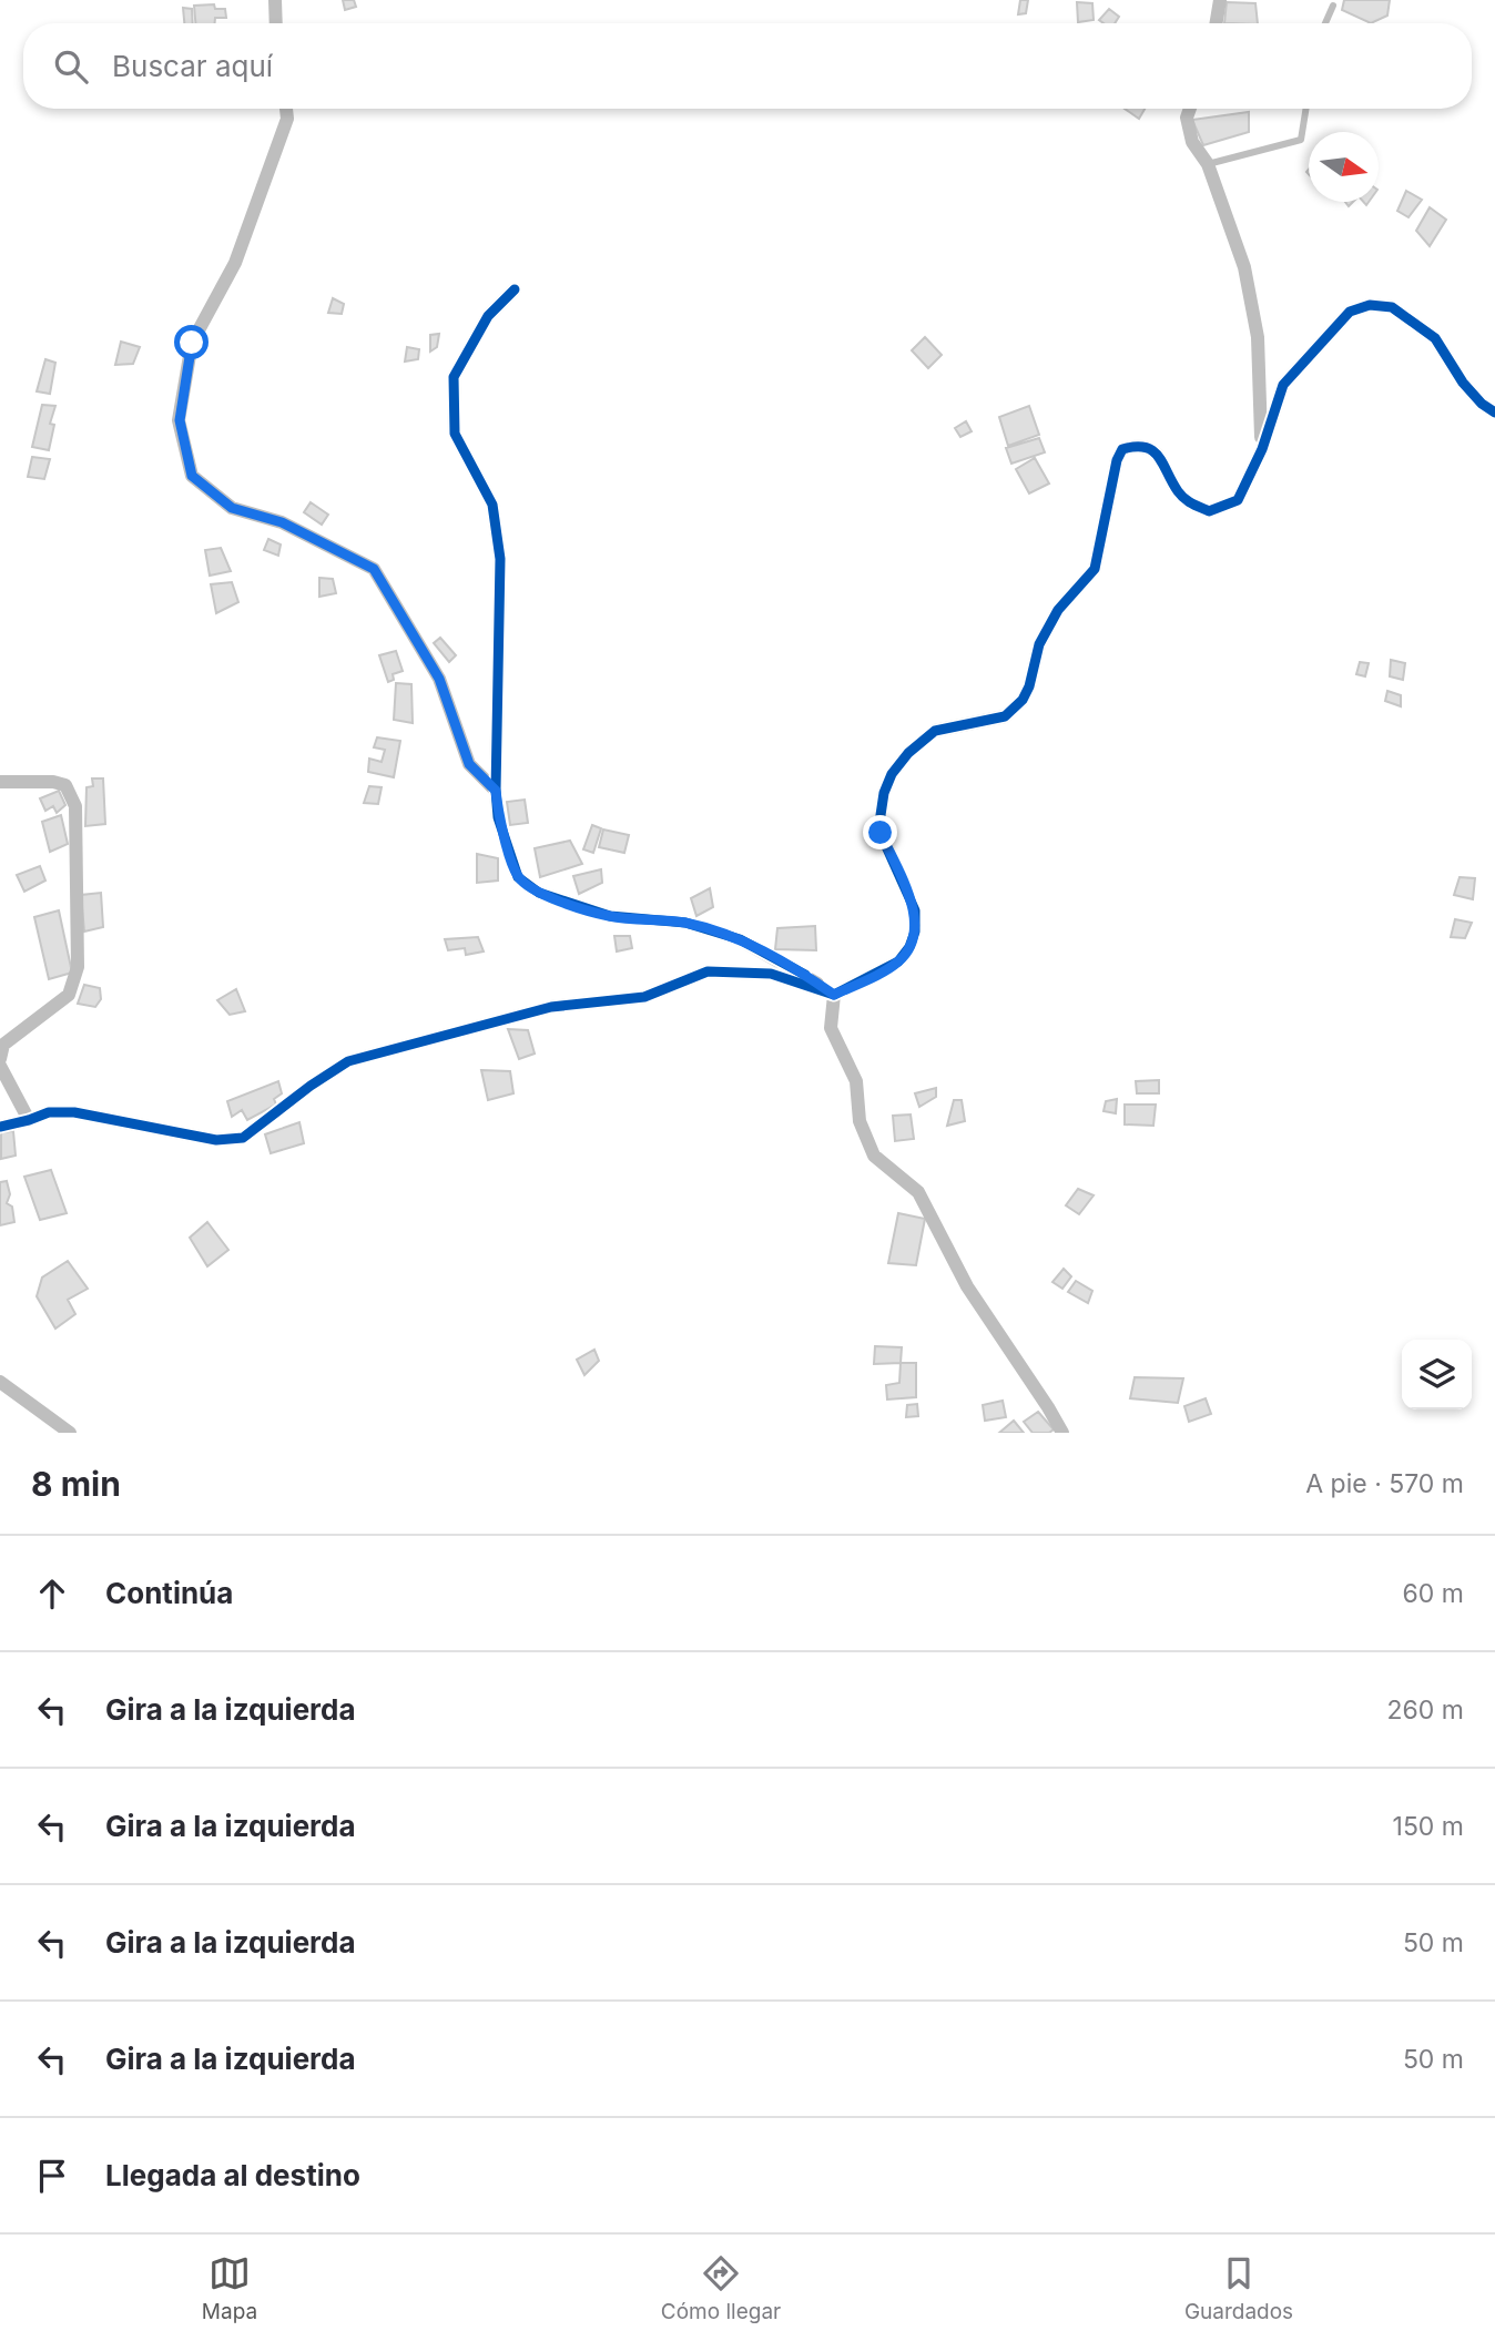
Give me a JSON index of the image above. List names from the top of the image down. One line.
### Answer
{"north":"right","page":{"search":"Buscar aquí","heading":["8 min","A pie · 570 m"],"list":[["Continúa","60 m"],["Gira a la izquierda","260 m"],["Gira a la izquierda","150 m"],["Gira a la izquierda","50 m"],["Gira a la izquierda","50 m"],"Llegada al destino"],"nav":["Mapa","Cómo llegar","Guardados"]}}
